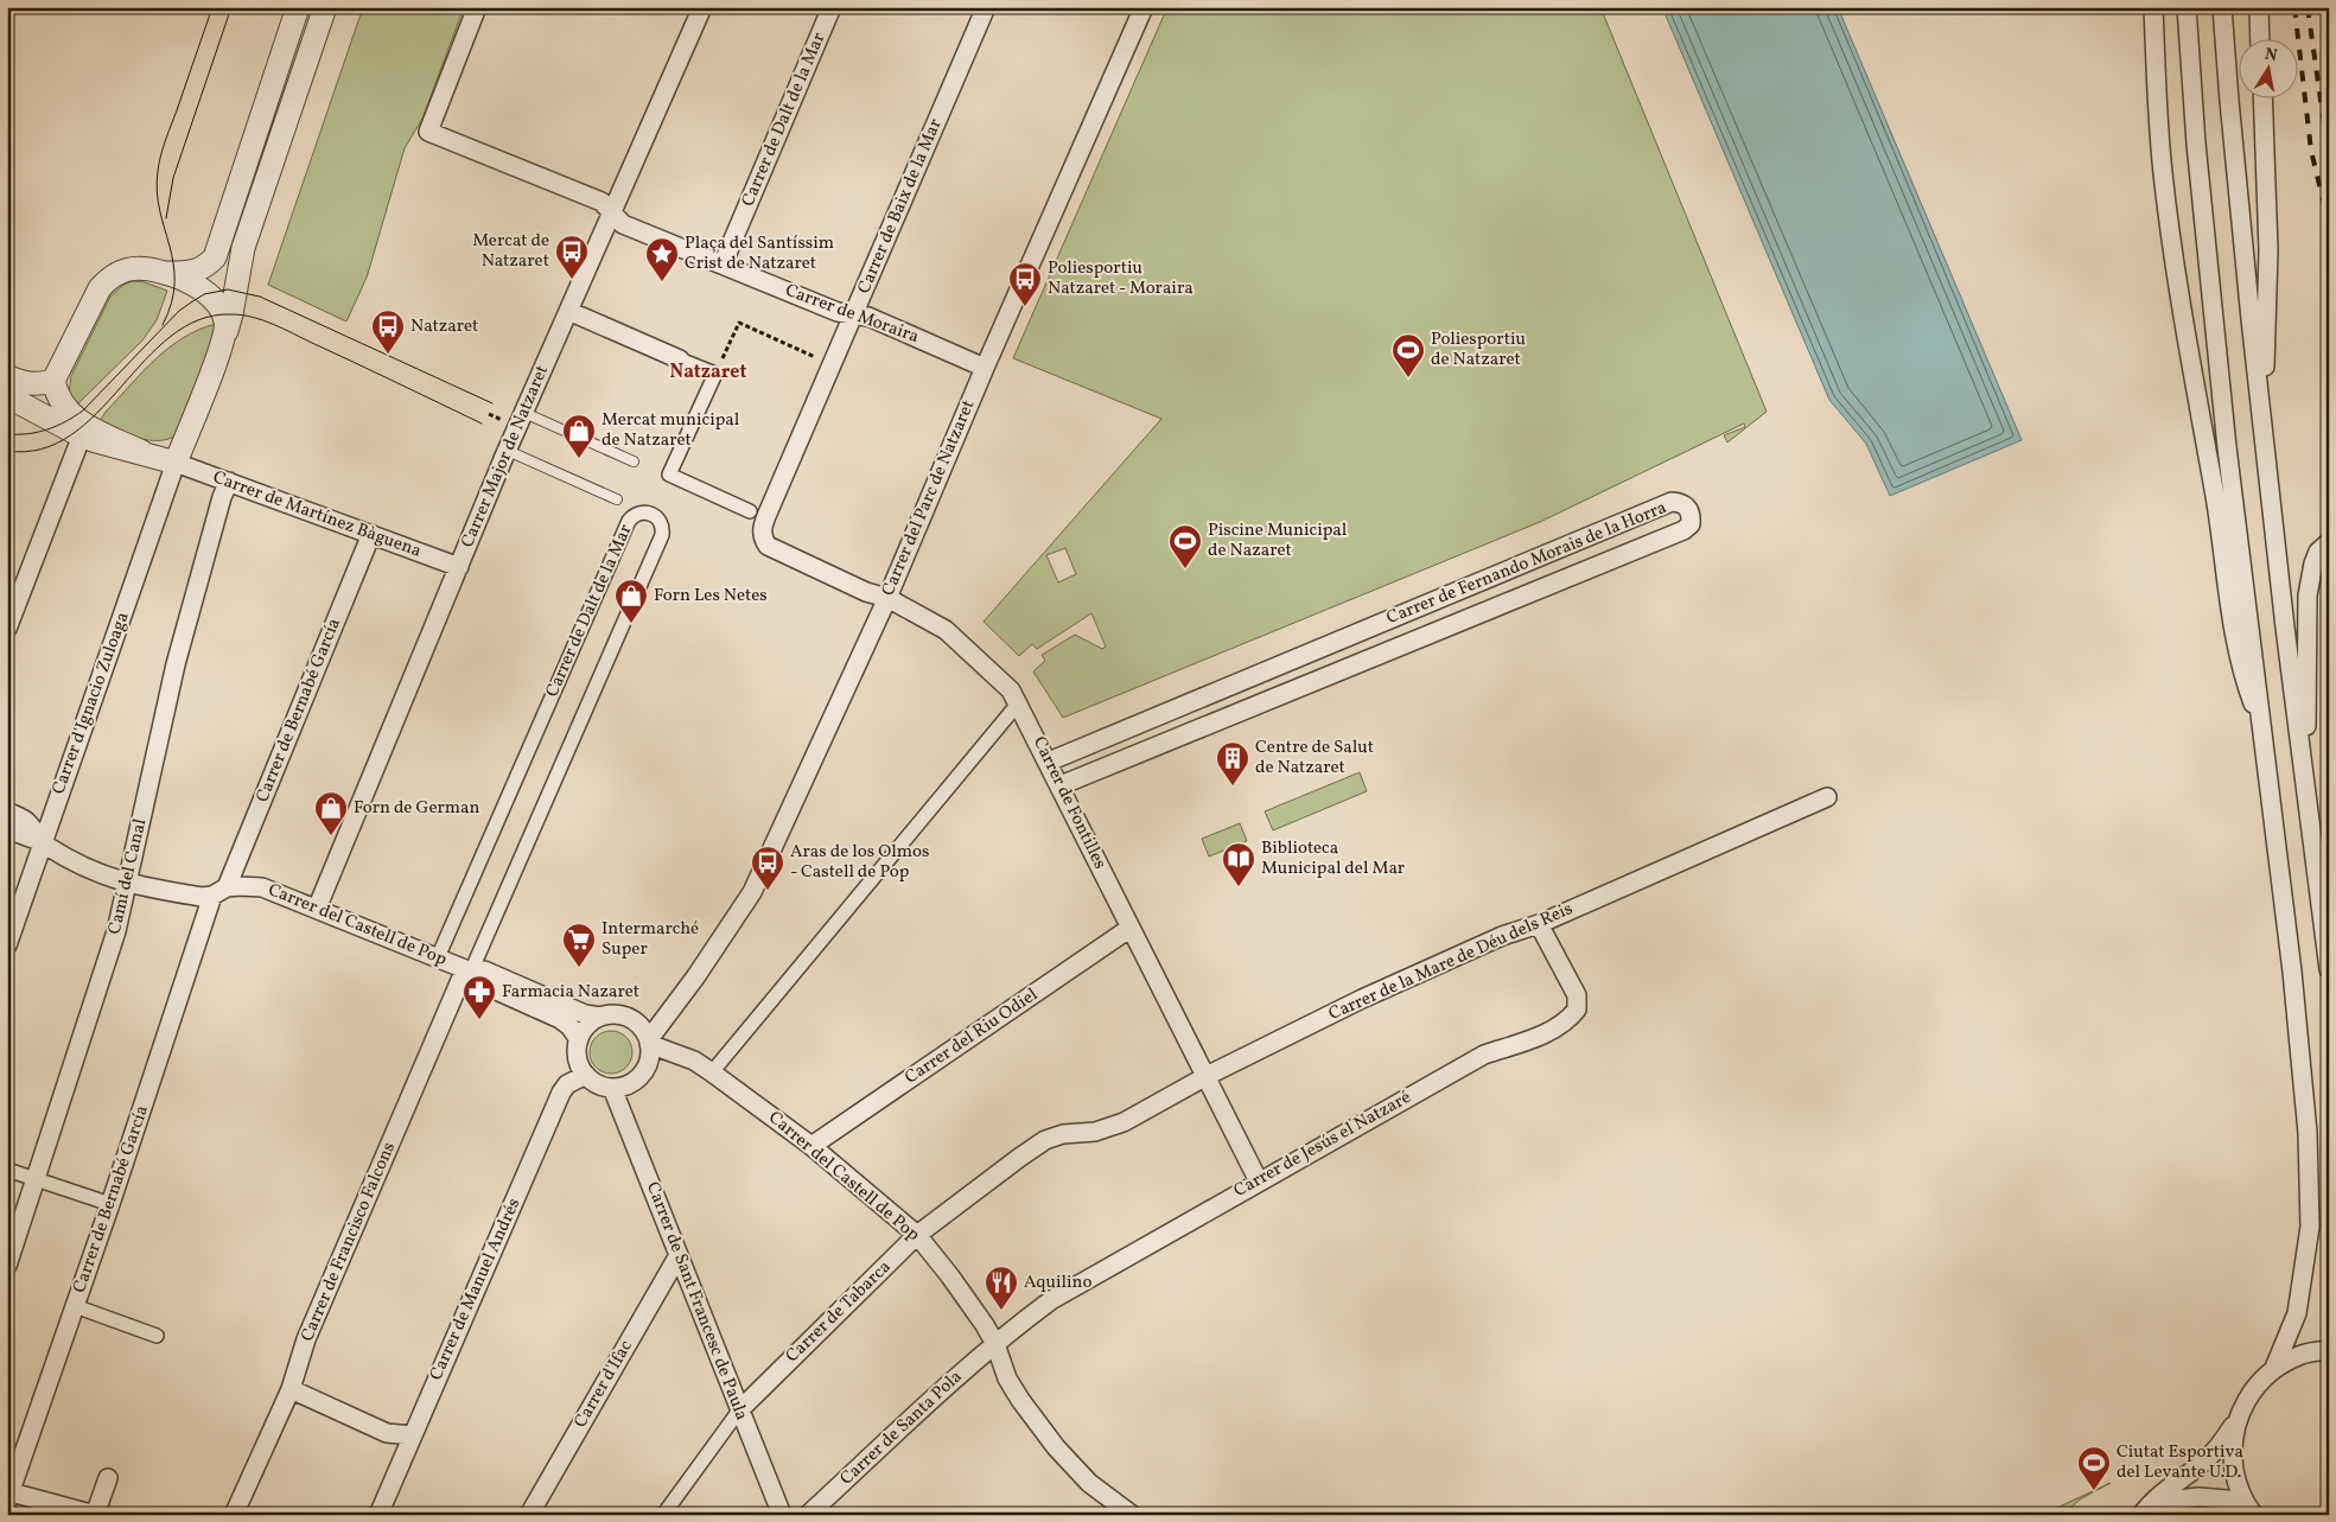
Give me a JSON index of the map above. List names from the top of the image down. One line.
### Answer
{"streets":{"street":["Carrer de Dalt de la Mar","Carrer de Baix de la Mar","Carrer de Moraira","Carrer Major de Natzaret","Carrer del Parc de Natzaret","Carrer de Martínez Bàguena","Carrer de Fernando Morais de la Horra","Carrer d'Ignacio Zuloaga","Carrer de Bernabé García","Carrer de Fontilles","Camí del Canal","Carrer del Castell de Pop","Carrer de la Mare de Déu dels Reis","Carrer del Riu Odiel","Carrer de Jesús el Natzaré","Carrer de Francisco Falcons","Carrer de Manuel Andrés","Carrer de Sant Francesc de Paula","Carrer de Tabarca","Carrer d'Ifac","Carrer de Santa Pola"]},"crossings":[["Carrer de Dalt de la Mar","Carrer de Moraira"],["Carrer de Dalt de la Mar","Carrer del Castell de Pop"],["Carrer de Dalt de la Mar","Carrer de Francisco Falcons"],["Carrer de Baix de la Mar","Carrer de Moraira"],["Carrer de Baix de la Mar","Carrer de Fontilles"],["Carrer de Moraira","Carrer Major de Natzaret"],["Carrer de Moraira","Carrer del Parc de Natzaret"],["Carrer Major de Natzaret","Carrer de Martínez Bàguena"],["Carrer Major de Natzaret","Carrer del Castell de Pop"],["Carrer del Parc de Natzaret","Carrer de Fontilles"],["Carrer del Parc de Natzaret","Carrer del Castell de Pop"],["Carrer del Parc de Natzaret","Carrer de Manuel Andrés"],["Carrer del Parc de Natzaret","Carrer de Sant Francesc de Paula"],["Carrer de Martínez Bàguena","Carrer d'Ignacio Zuloaga"],["Carrer de Martínez Bàguena","Carrer de Bernabé García"],["Carrer de Martínez Bàguena","Camí del Canal"],["Carrer de Fernando Morais de la Horra","Carrer de Fontilles"],["Carrer d'Ignacio Zuloaga","Carrer del Castell de Pop"],["Carrer de Bernabé García","Carrer del Castell de Pop"],["Carrer de Fontilles","Carrer de la Mare de Déu dels Reis"],["Carrer de Fontilles","Carrer del Riu Odiel"],["Carrer de Fontilles","Carrer de Jesús el Natzaré"],["Camí del Canal","Carrer del Castell de Pop"],["Carrer del Castell de Pop","Carrer del Riu Odiel"],["Carrer del Castell de Pop","Carrer de Jesús el Natzaré"],["Carrer del Castell de Pop","Carrer de Francisco Falcons"],["Carrer del Castell de Pop","Carrer de Manuel Andrés"],["Carrer del Castell de Pop","Carrer de Sant Francesc de Paula"],["Carrer del Castell de Pop","Carrer de Tabarca"],["Carrer del Castell de Pop","Carrer de Santa Pola"],["Carrer de la Mare de Déu dels Reis","Carrer de Jesús el Natzaré"],["Carrer de la Mare de Déu dels Reis","Carrer de Tabarca"],["Carrer de Jesús el Natzaré","Carrer de Santa Pola"],["Carrer de Manuel Andrés","Carrer de Sant Francesc de Paula"],["Carrer de Sant Francesc de Paula","Carrer de Tabarca"],["Carrer de Sant Francesc de Paula","Carrer d'Ifac"]],"districts":["Natzaret"],"places":{"bus stop":["Mercat de Natzaret","Poliesportiu Natzaret - Moraira","Natzaret","Aras de los Olmos - Castell de Pop"],"place":["Plaça del Santíssim Crist de Natzaret"],"sports":["Poliesportiu de Natzaret","Piscine Municipal de Nazaret","Ciutat Esportiva del Levante U.D."],"shop":["Mercat municipal de Natzaret","Forn Les Netes","Forn de German"],"building":["Centre de Salut de Natzaret"],"library":["Biblioteca Municipal del Mar"],"supermarket":["Intermarché Super"],"pharmacy":["Farmacia Nazaret"],"restaurant":["Aquilino"]},"north":"top"}
